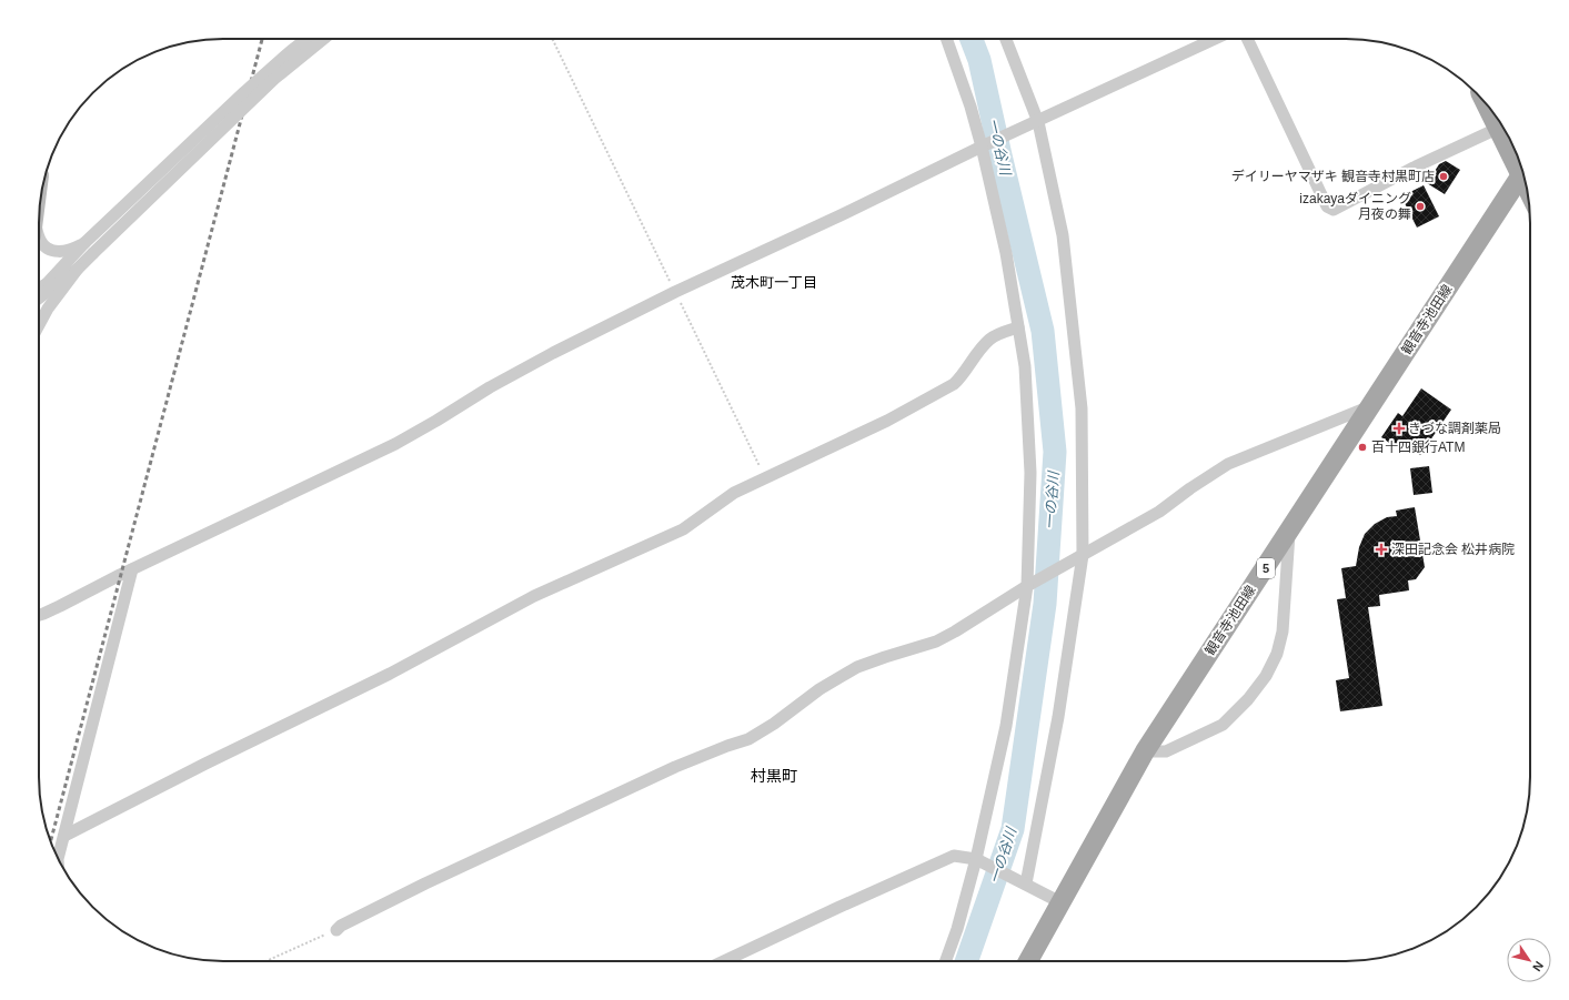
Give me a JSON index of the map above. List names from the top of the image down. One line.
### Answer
{"streets":{"main road":["観音寺池田線","5"]},"districts":["茂木町一丁目","村黒町"],"water":["一の谷川"],"places":{"other":["デイリーヤマザキ 観音寺村黒町店","izakayaダイニング 月夜の舞","百十四銀行ATM"],"health":["きづな調剤薬局","深田記念会 松井病院"]},"north":"bottom right"}
